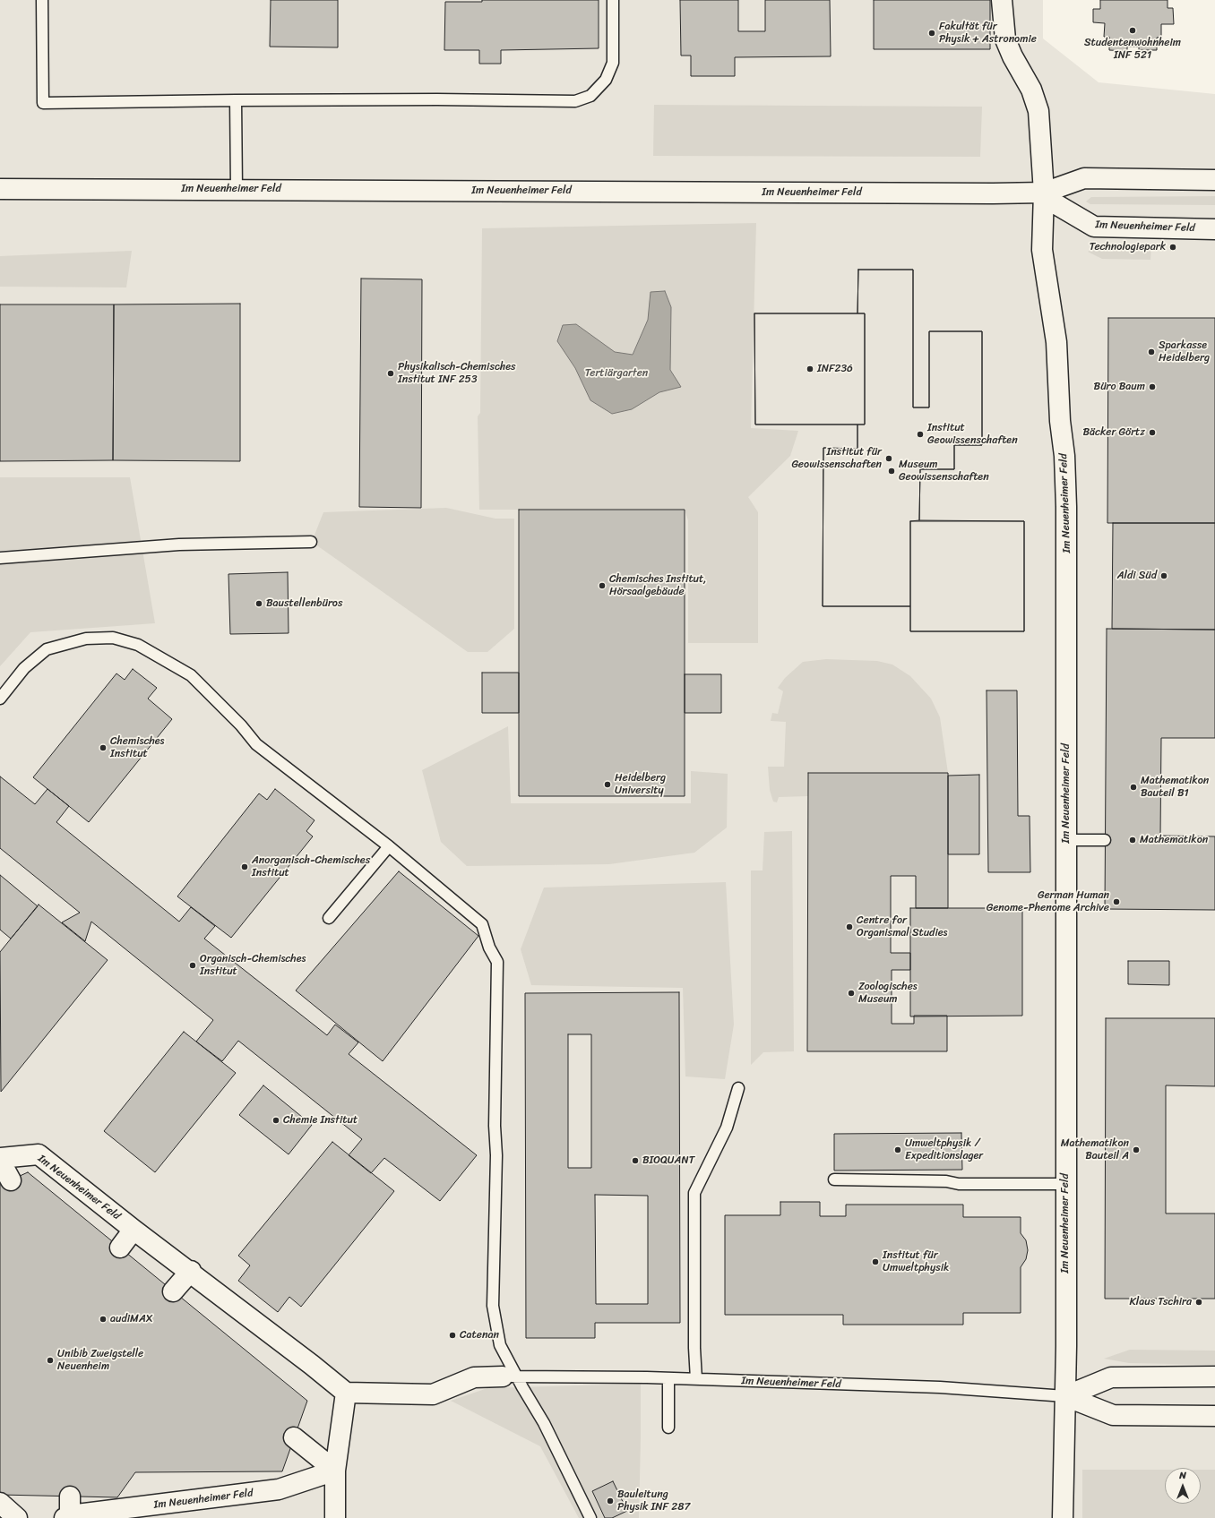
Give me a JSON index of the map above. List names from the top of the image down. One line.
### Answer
{"streets":{"street":["Im Neuenheimer Feld"]},"parks":["Tertiärgarten"],"places":["Studentenwohnheim INF 521","Fakultät für Physik + Astronomie","Technologiepark","Sparkasse Heidelberg","INF236","Physikalisch-Chemisches Institut INF 253","Büro Baum","Bäcker Görtz","Institut Geowissenschaften","Institut für Geowissenschaften","Museum Geowissenschaften","Aldi Süd","Chemisches Institut, Hörsaalgebäude","Baustellenbüros","Chemisches Institut","Heidelberg University","Mathematikon Bauteil B1","Mathematikon","Anorganisch-Chemisches Institut","German Human Genome-Phenome Archive","Centre for Organismal Studies","Organisch-Chemisches Institut","Zoologisches Museum","Chemie Institut","Umweltphysik / Expeditionslager","Mathematikon Bauteil A","BIOQUANT","Institut für Umweltphysik","Klaus Tschira","audiMAX","Catenan","Unibib Zweigstelle Neuenheim","Bauleitung Physik INF 287"],"north":"top"}
